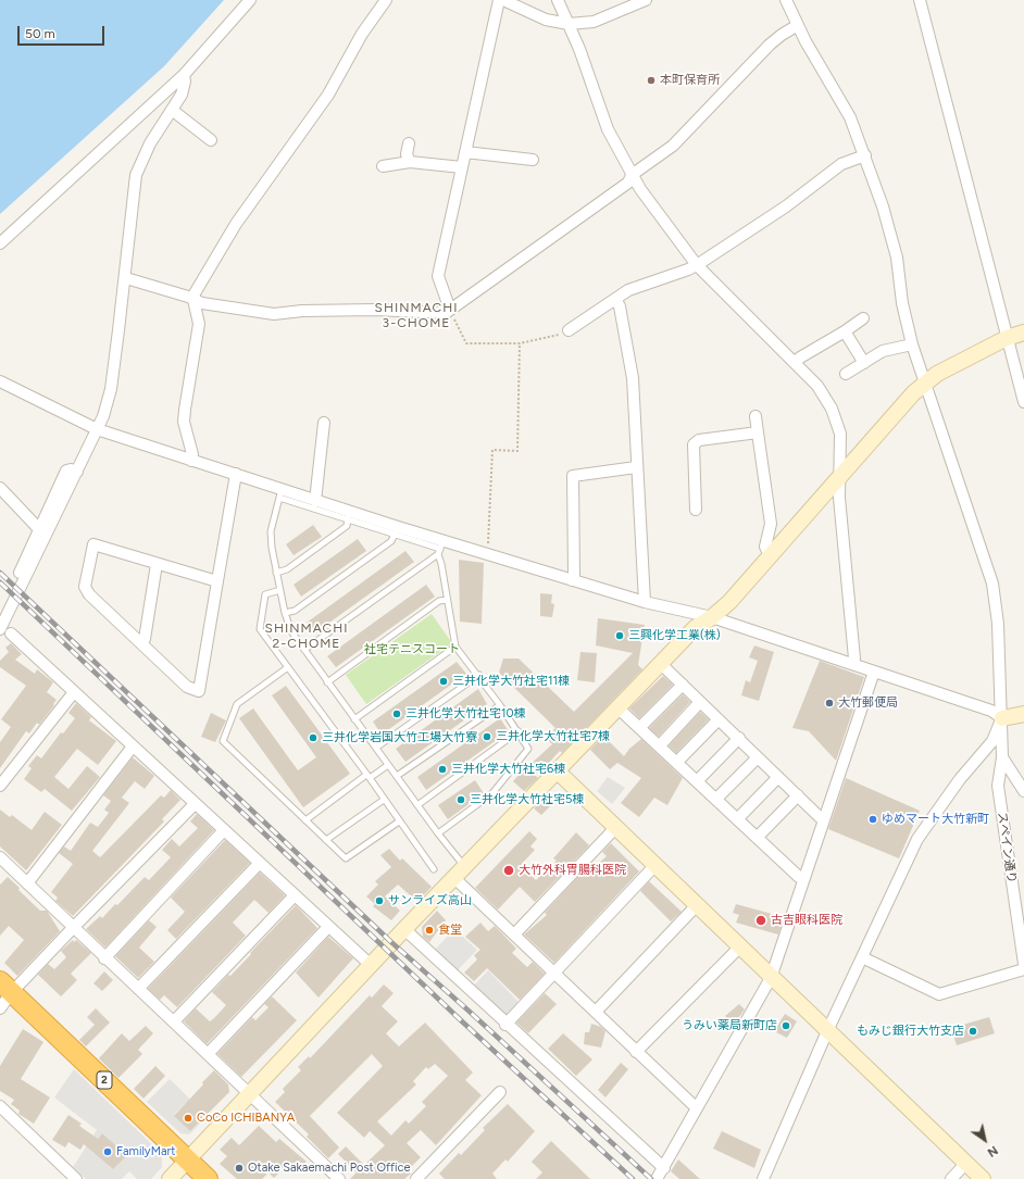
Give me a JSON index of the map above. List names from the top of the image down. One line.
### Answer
{"streets":{"highway":["2"],"street":["スペイン通り"]},"districts":["SHINMACHI 3-CHOME","SHINMACHI 2-CHOME"],"parks":["社宅テニスコート"],"places":["本町保育所","三興化学工業(株)","三井化学大竹社宅11棟","大竹郵便局","三井化学大竹社宅10棟","三井化学大竹社宅7棟","三井化学岩国大竹工場大竹寮","三井化学大竹社宅6棟","三井化学大竹社宅5棟","ゆめマート大竹新町","大竹外科胃腸科医院","サンライズ高山","古吉眼科医院","食堂","うみい薬局新町店","もみじ銀行大竹支店","CoCo ICHIBANYA","FamilyMart","Otake Sakaemachi Post Office"],"scale_bar":"50 m","north":"bottom right"}
